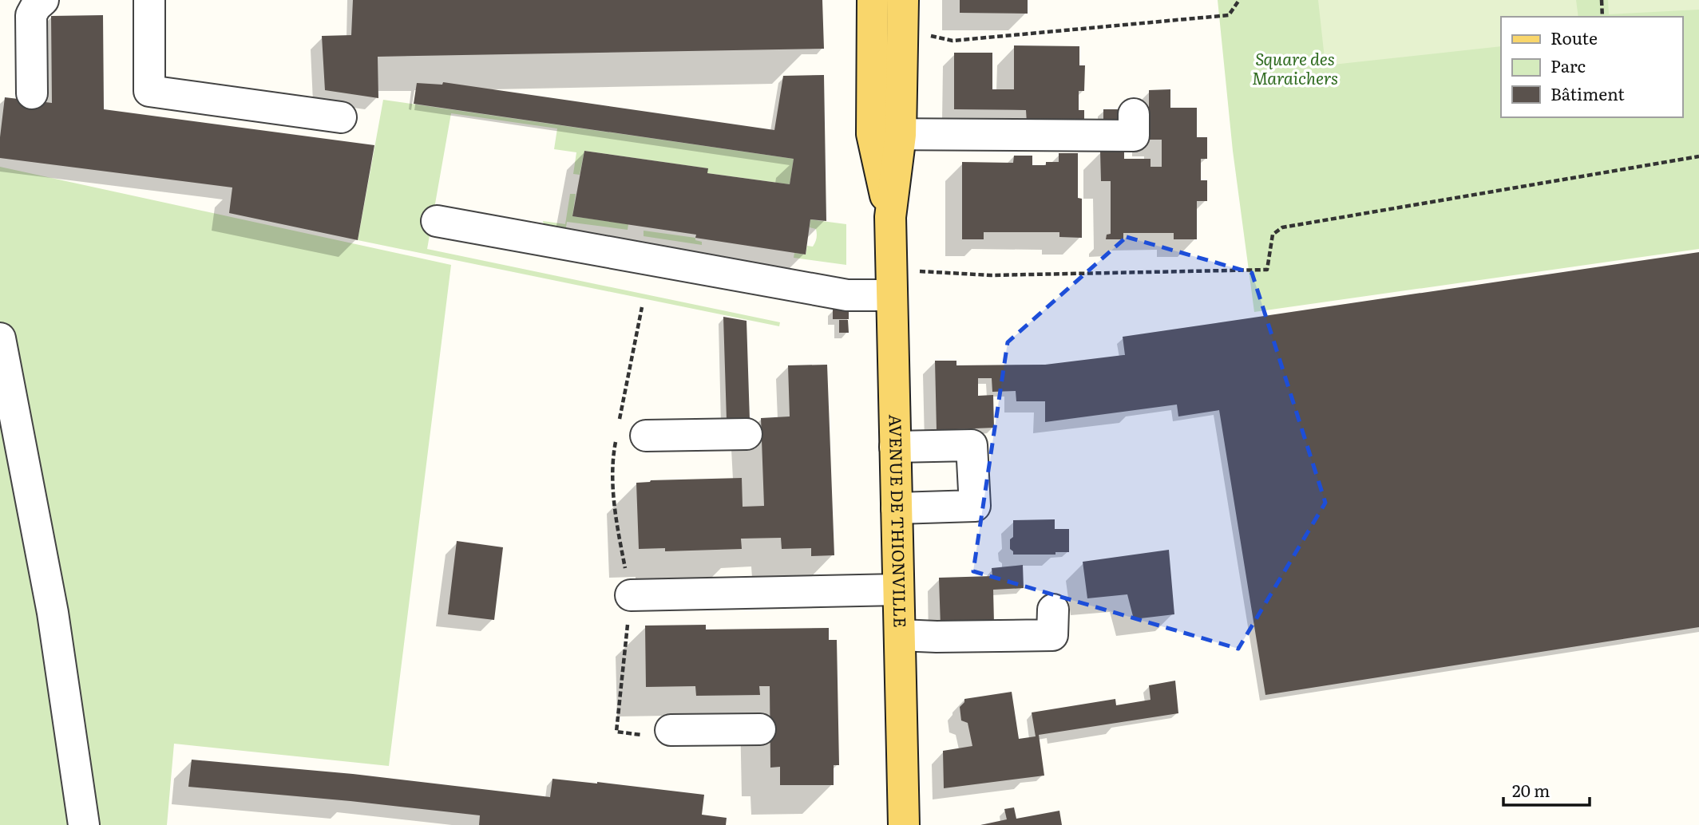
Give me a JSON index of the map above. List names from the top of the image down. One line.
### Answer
{"streets":{"main road":["AVENUE DE THIONVILLE"]},"parks":["Square des Maraichers"],"legend":["Route","Parc","Bâtiment"],"scale_bar":"20 m"}
